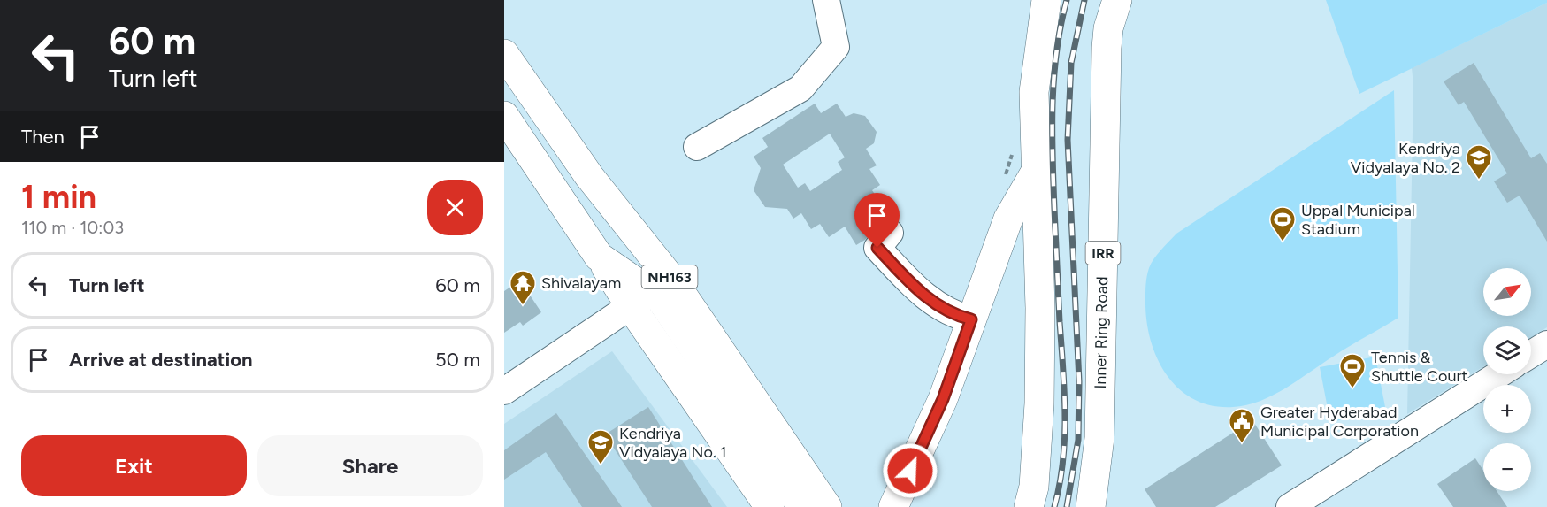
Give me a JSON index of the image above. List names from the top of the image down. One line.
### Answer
{"streets":{"highway":["IRR","NH163","Inner Ring Road"]},"places":{"school or university":["Kendriya Vidyalaya No. 2","Kendriya Vidyalaya No. 1"],"sports":["Uppal Municipal Stadium","Tennis & Shuttle Court"],"temple":["Shivalayam"],"public building":["Greater Hyderabad Municipal Corporation"]},"north":"top right","page":{"turn":["60 m","Turn left"],"then":"Then","heading":["1 min","110 m · 10:03"],"list":[{"name":"Turn left","value":"60 m"},{"name":"Arrive at destination","value":"50 m"}],"map_buttons":["+","−"],"buttons":["Exit","Share"]}}
